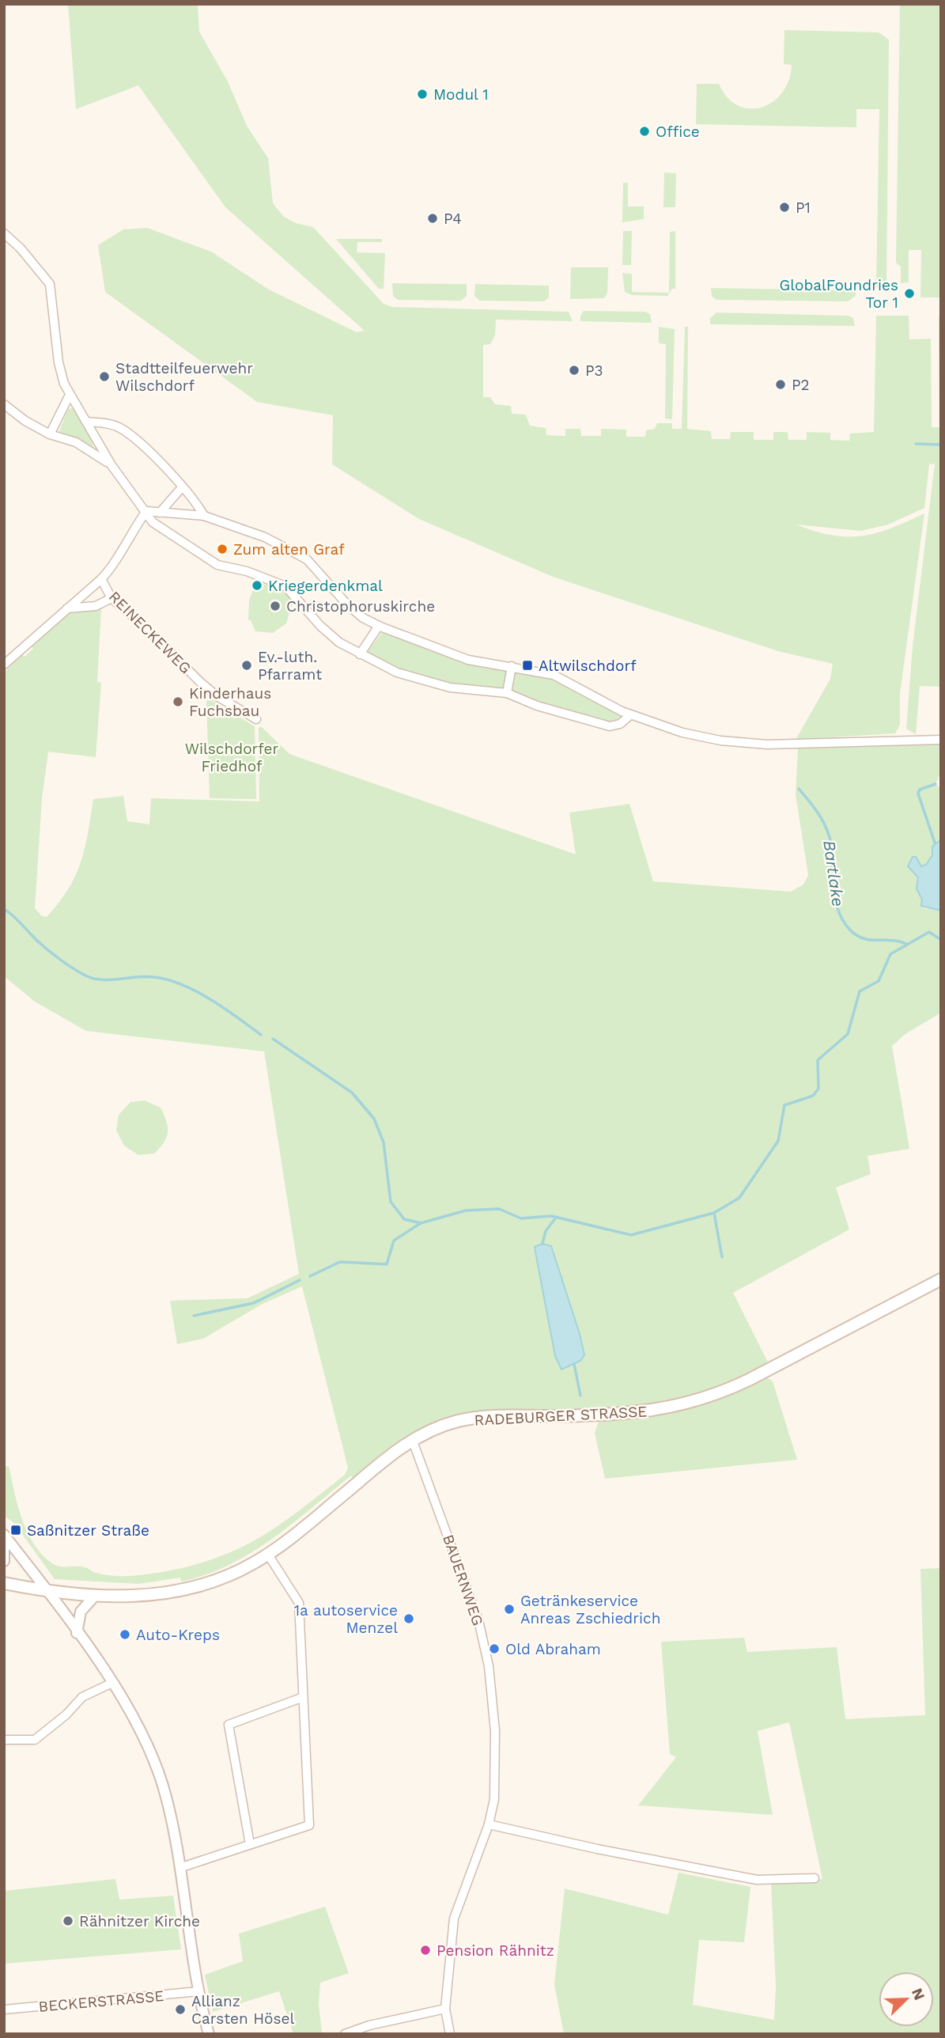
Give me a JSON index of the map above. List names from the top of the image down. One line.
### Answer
{"streets":{"main road":["RADEBURGER STRASSE"],"street":["REINECKEWEG","BAUERNWEG","BECKERSTRASSE"]},"crossings":[["RADEBURGER STRASSE","BAUERNWEG"]],"water":["Bartlake"],"parks":["Wilschdorfer Friedhof"],"places":{"other":["Modul 1","Office","P1","P4","GlobalFoundries Tor 1","P3","Stadtteilfeuerwehr Wilschdorf","P2","Zum alten Graf","Kriegerdenkmal","Christophoruskirche","Ev.-luth. Pfarramt","Kinderhaus Fuchsbau","Getränkeservice Anreas Zschiedrich","1a autoservice Menzel","Auto-Kreps","Old Abraham","Rähnitzer Kirche","Pension Rähnitz","Allianz Carsten Hösel"],"transit":["Altwilschdorf","Saßnitzer Straße"]},"north":"top right"}
